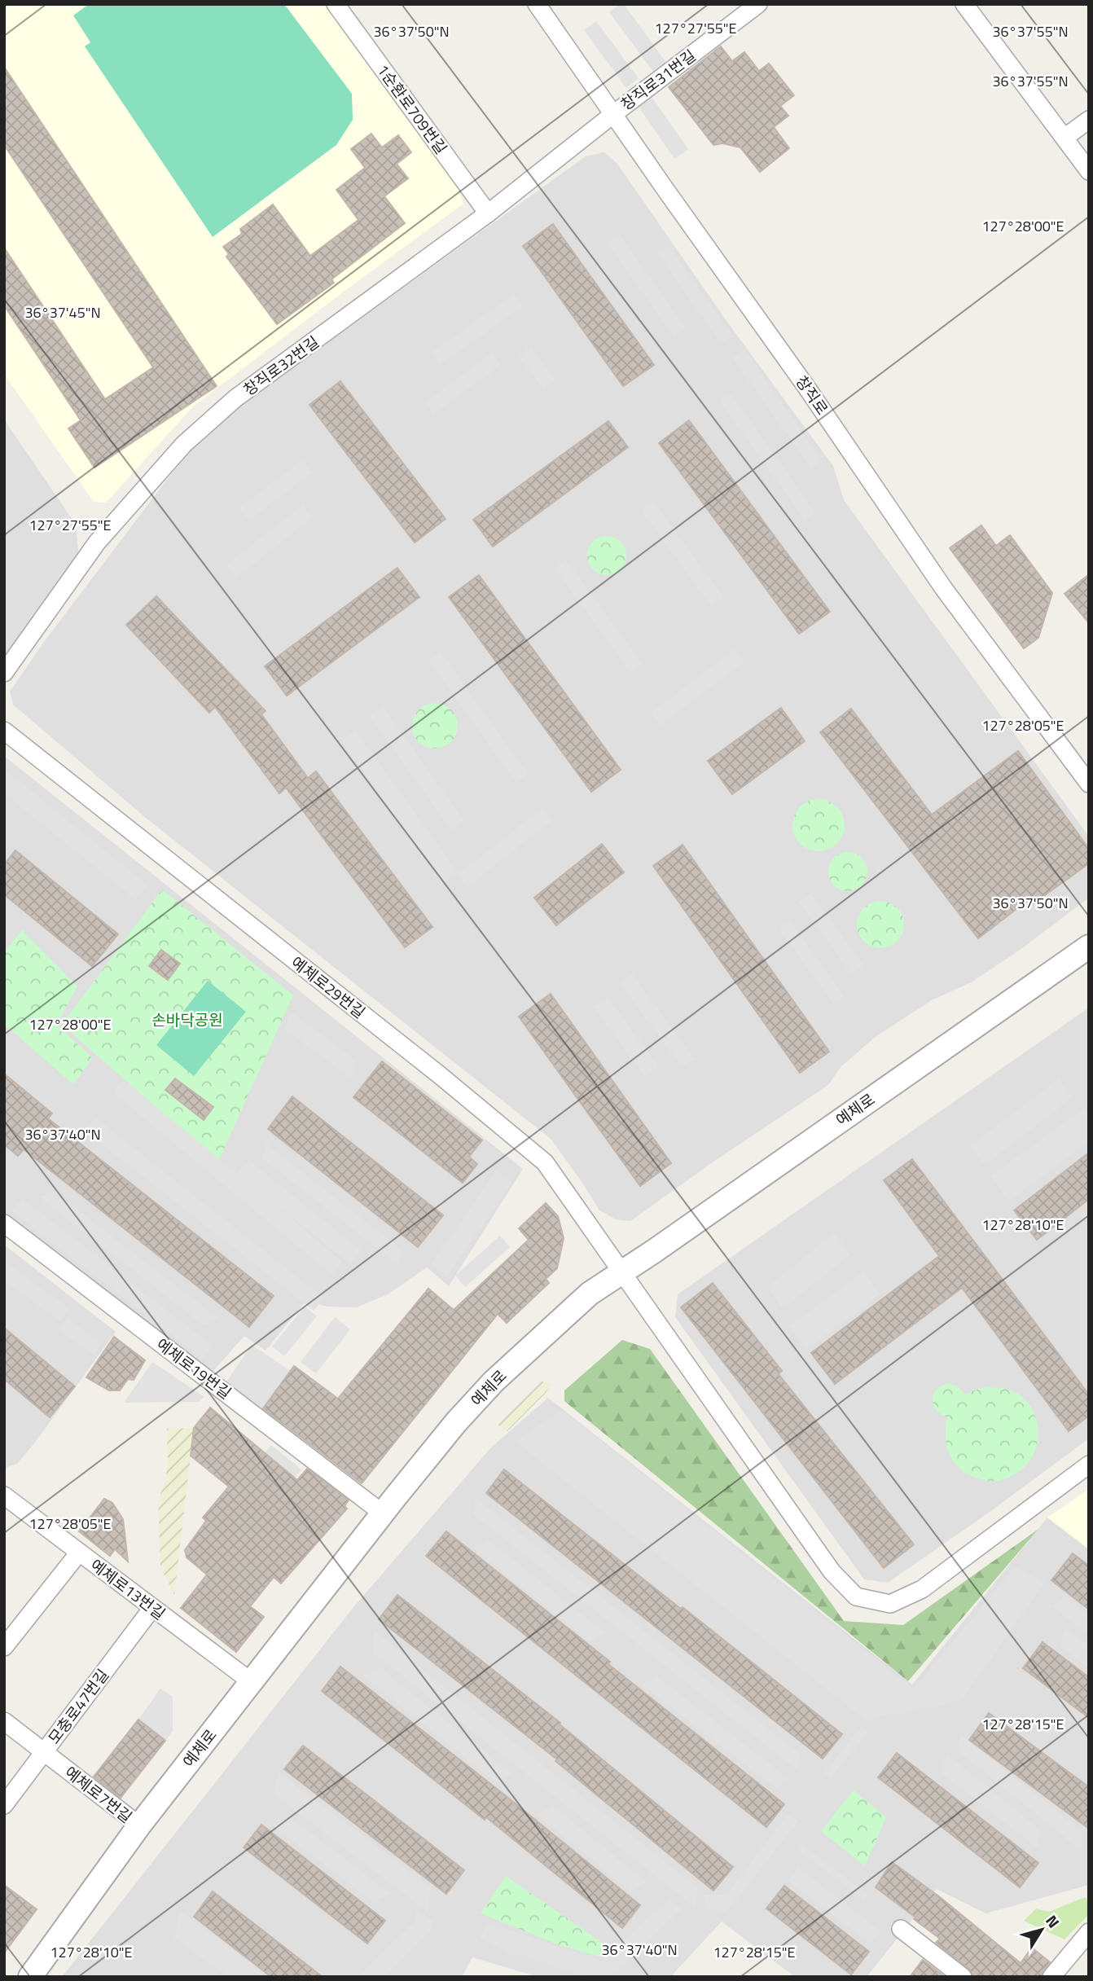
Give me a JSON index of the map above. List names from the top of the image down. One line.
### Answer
{"streets":{"street":["창직로31번길","1순환로709번길","창직로32번길","창직로","예체로29번길","예체로","예체로19번길","예체로13번길","모충로47번길","예체로7번길"]},"crossings":[["창직로31번길","창직로32번길"],["창직로31번길","창직로"],["1순환로709번길","창직로32번길"],["창직로32번길","창직로"],["예체로29번길","예체로"],["예체로","예체로19번길"],["예체로","예체로13번길"],["예체로","예체로7번길"],["예체로13번길","모충로47번길"],["모충로47번길","예체로7번길"]],"parks":["손바닥공원"],"north":"top right","coordinates":["127°27'55\"E","36°37'55\"N","36°37'50\"N","127°28'00\"E","36°37'45\"N","127°28'05\"E","36°37'40\"N","127°28'10\"E","127°28'15\"E"]}
